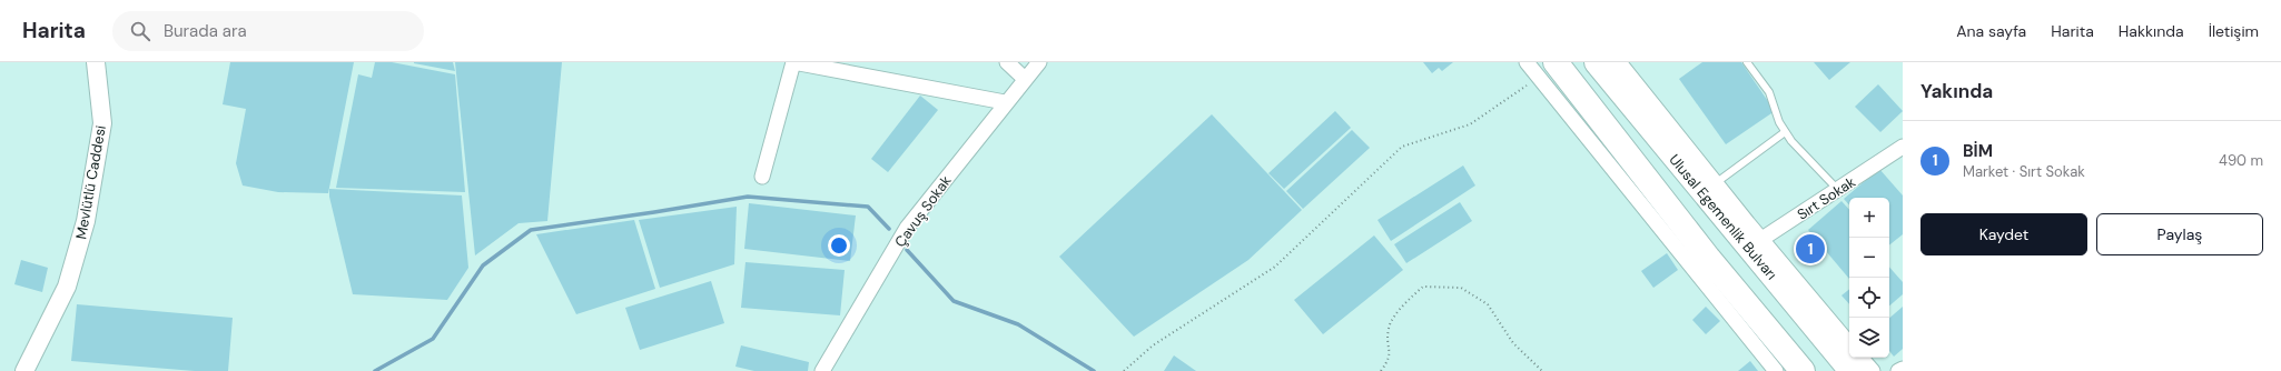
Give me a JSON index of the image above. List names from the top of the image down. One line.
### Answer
{"streets":{"highway":["Ulusal Egemenlik Bulvarı"],"street":["Mevlütlü Caddesi","Sırt Sokak","Çavuş Sokak"]},"crossings":[["Sırt Sokak","Ulusal Egemenlik Bulvarı"]],"page":{"header":"Harita","search":"Burada ara","nav":["Ana sayfa","Harita","Hakkında","İletişim"],"heading":"Yakında","list":[{"mark":"1","name":"BİM","note":"Market · Sırt Sokak","value":"490 m"}],"map_buttons":["+","−"],"buttons":["Kaydet","Paylaş"],"pins":"1"}}
